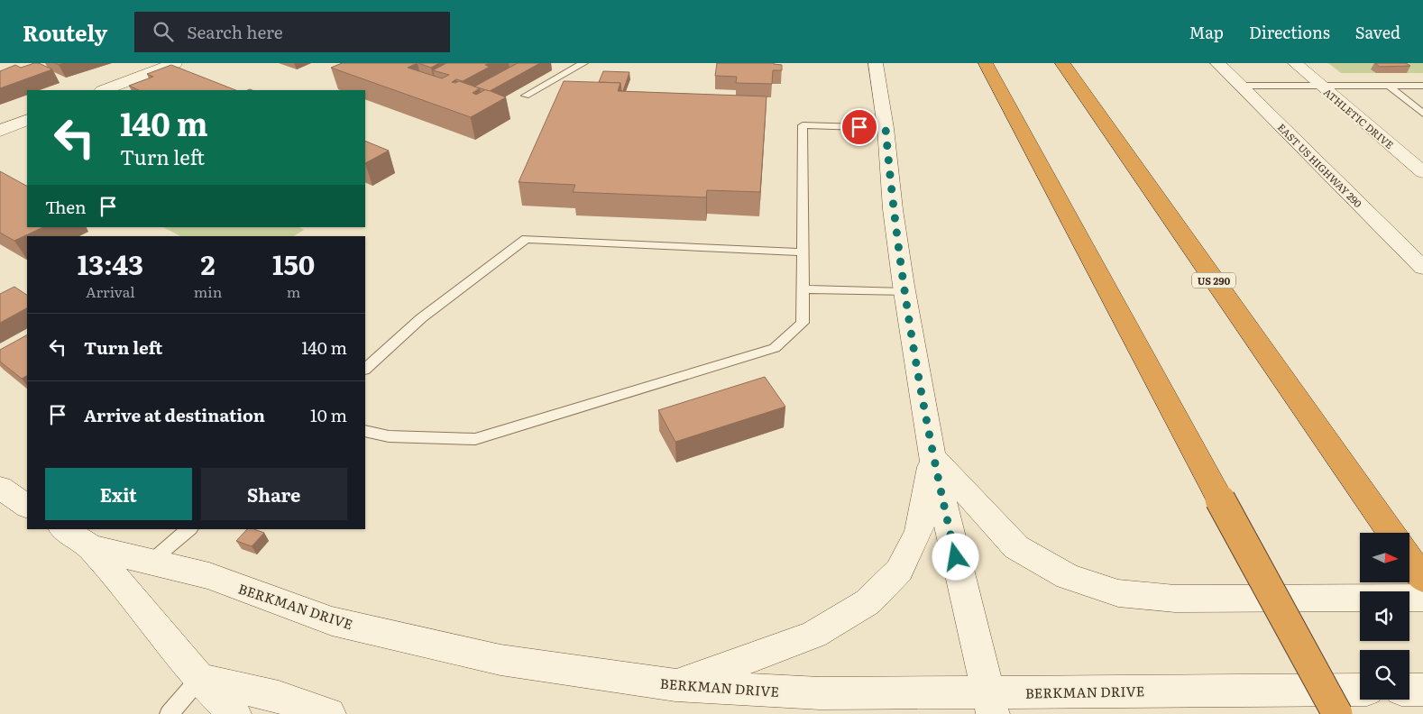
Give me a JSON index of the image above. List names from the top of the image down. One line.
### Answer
{"streets":{"highway":["US 290"],"main road":["ATHLETIC DRIVE","EAST US HIGHWAY 290","BERKMAN DRIVE"]},"north":"right","page":{"header":"Routely","search":"Search here","nav":["Map","Directions","Saved"],"turn":["140 m","Turn left"],"then":"Then","eta":["13:43","Arrival","2","min","150","m"],"list":[{"name":"Turn left","value":"140 m"},{"name":"Arrive at destination","value":"10 m"}],"buttons":["Exit","Share"]}}
